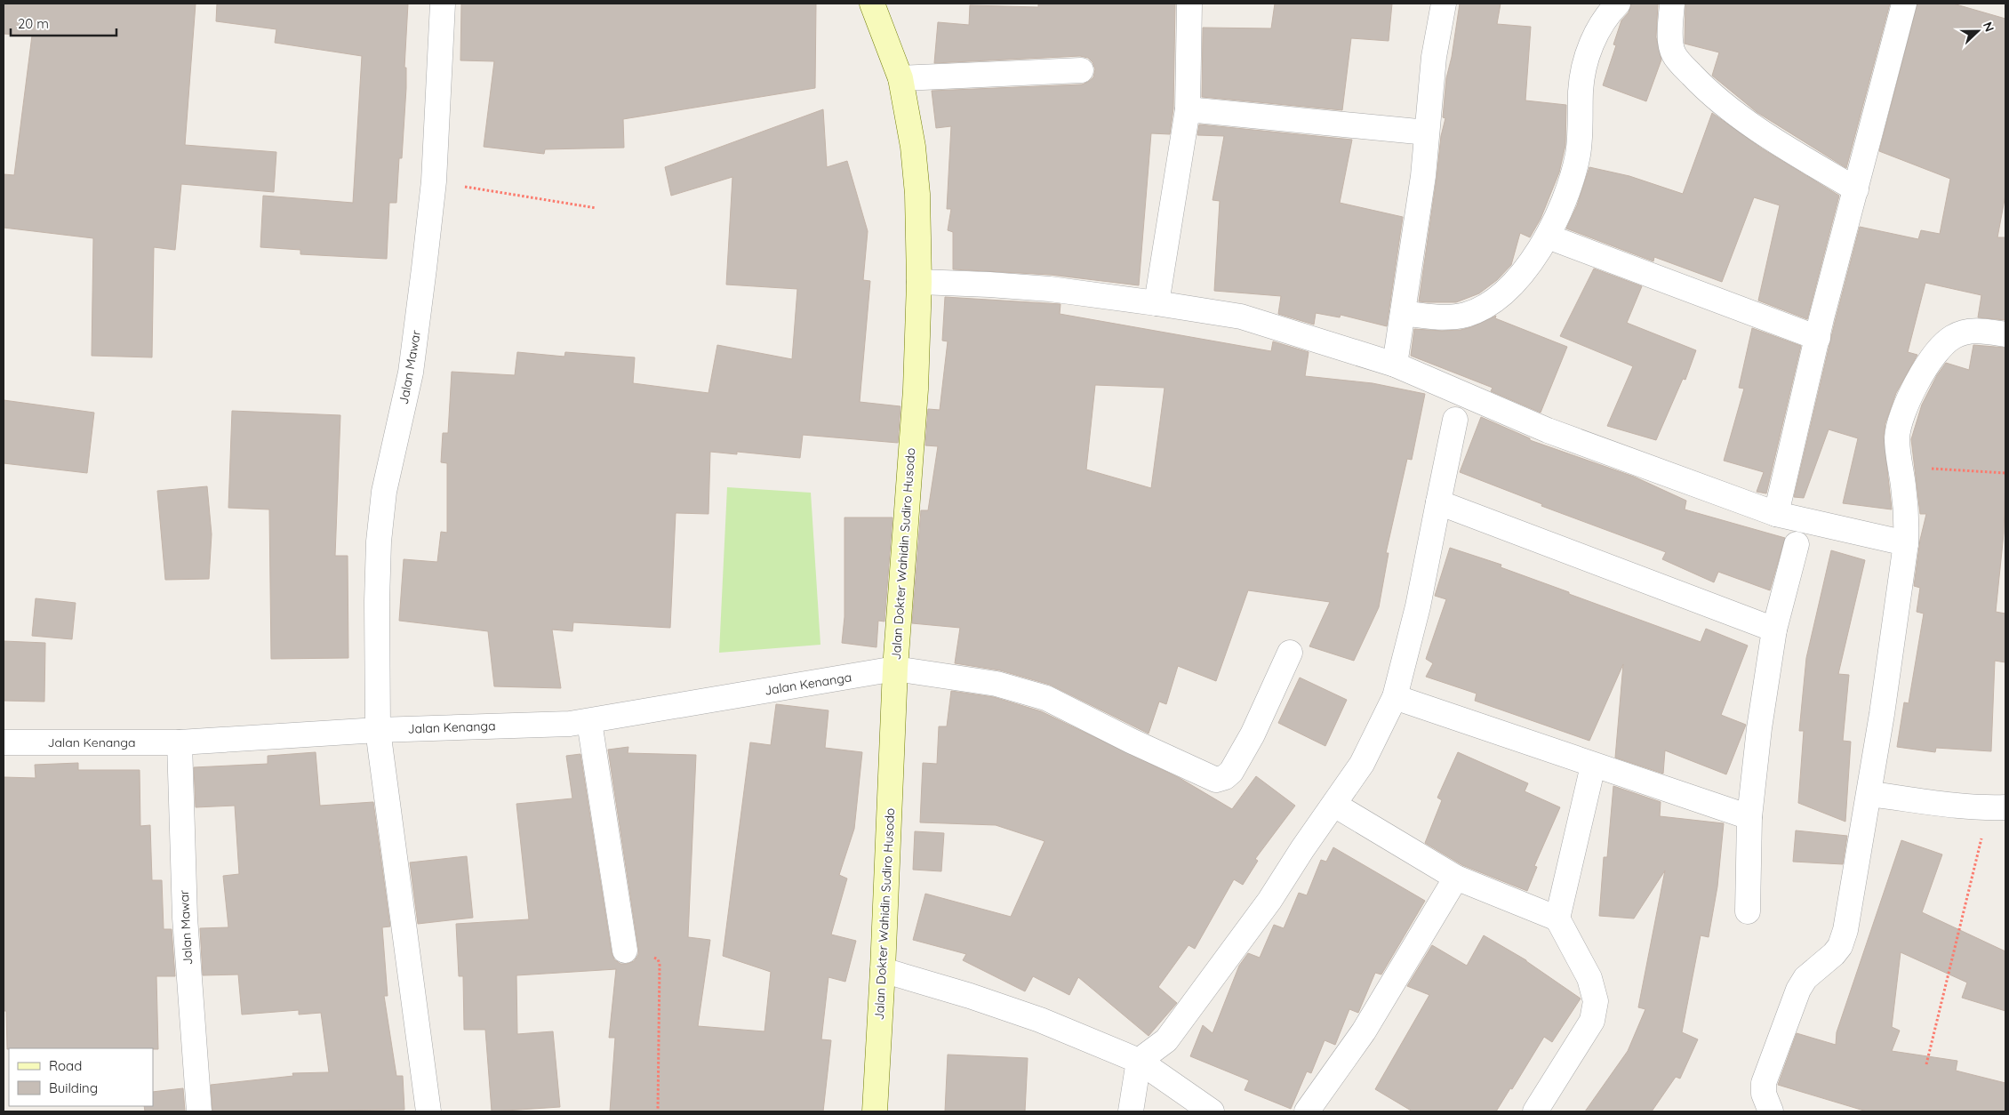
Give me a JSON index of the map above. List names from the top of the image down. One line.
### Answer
{"streets":{"street":["Jalan Mawar","Jalan Dokter Wahidin Sudiro Husodo","Jalan Kenanga"]},"crossings":[["Jalan Mawar","Jalan Kenanga"],["Jalan Dokter Wahidin Sudiro Husodo","Jalan Kenanga"]],"legend":["Road","Building"],"scale_bar":"20 m","north":"right"}
